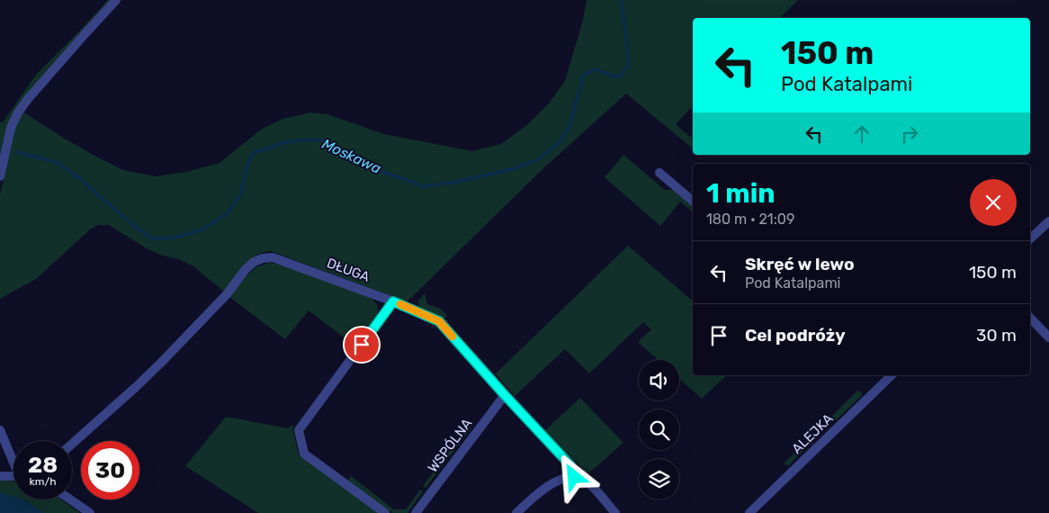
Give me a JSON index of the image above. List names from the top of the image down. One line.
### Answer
{"streets":{"street":["DŁUGA","ALEJKA","WSPÓLNA"]},"crossings":[["DŁUGA","WSPÓLNA"]],"water":["Moskawa"],"page":{"turn":["150 m","Pod Katalpami"],"heading":["1 min","180 m · 21:09"],"list":[{"name":"Skręć w lewo","note":"Pod Katalpami","value":"150 m"},{"name":"Cel podróży","value":"30 m"}],"speed":"28 km/h","limit":"30"}}
